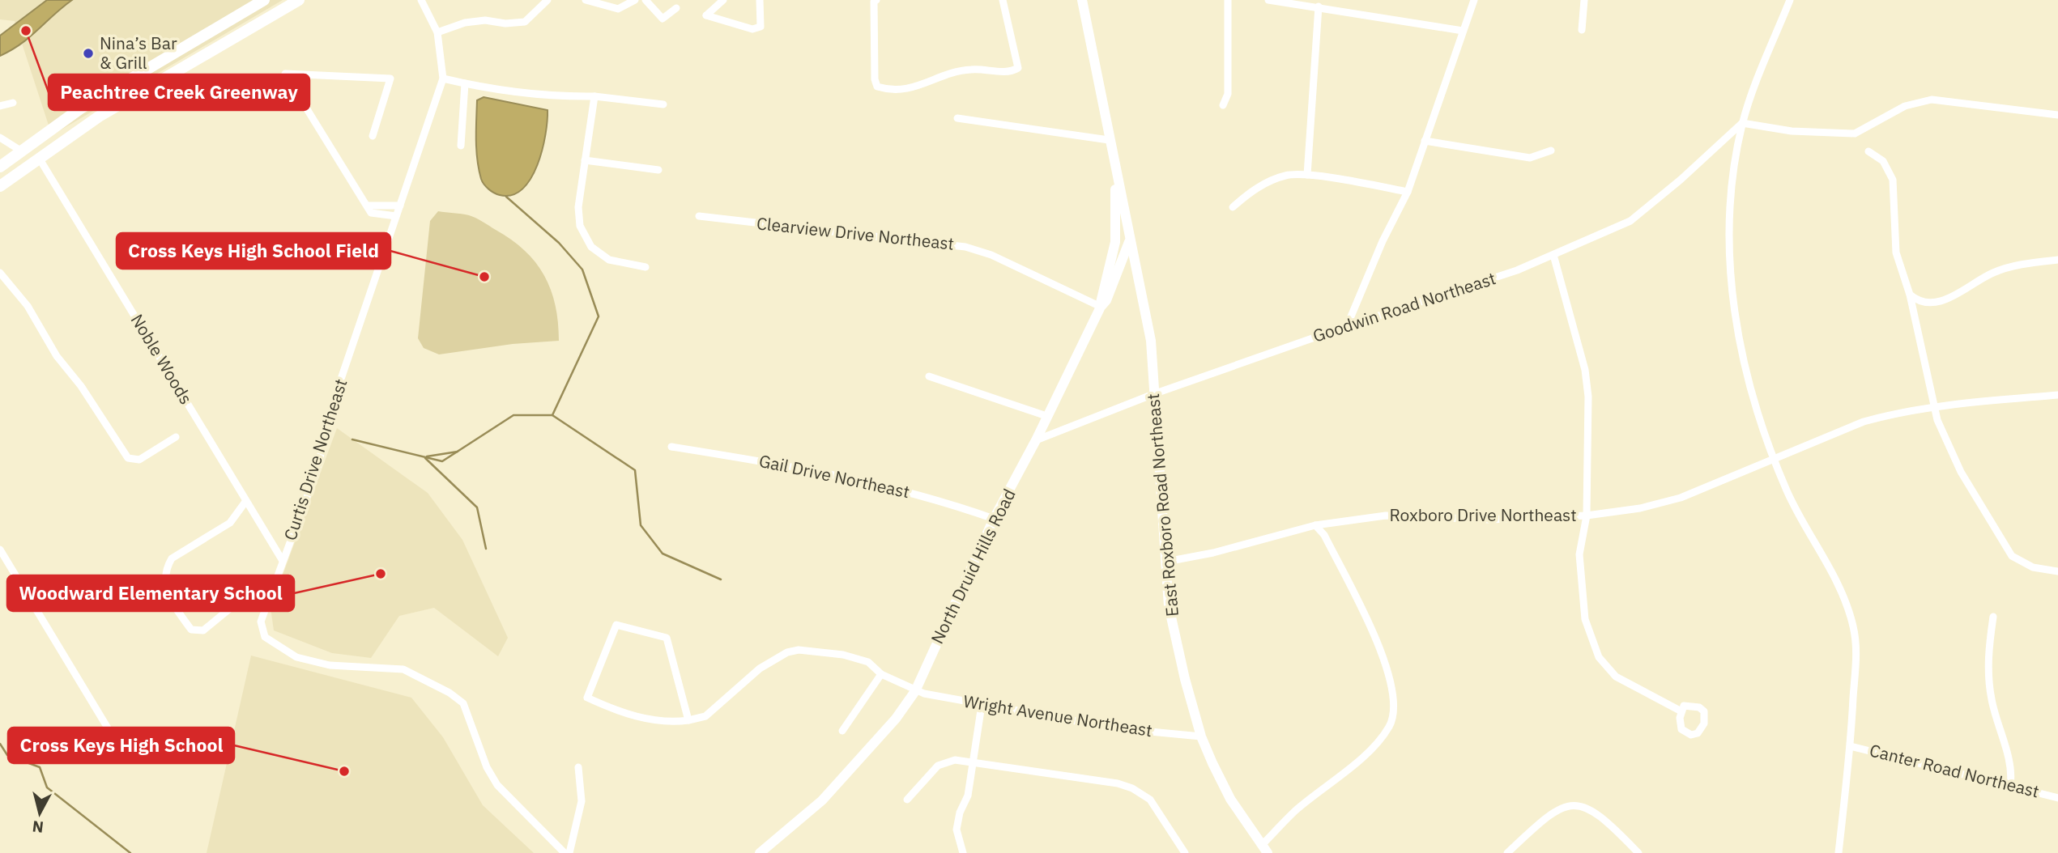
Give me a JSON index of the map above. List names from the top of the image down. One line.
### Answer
{"streets":{"main road":["East Roxboro Road Northeast","North Druid Hills Road"],"street":["Clearview Drive Northeast","Goodwin Road Northeast","Noble Woods","Curtis Drive Northeast","Gail Drive Northeast","Roxboro Drive Northeast","Wright Avenue Northeast","Canter Road Northeast"]},"crossings":[["Clearview Drive Northeast","North Druid Hills Road"],["Goodwin Road Northeast","East Roxboro Road Northeast"],["Goodwin Road Northeast","North Druid Hills Road"],["Noble Woods","Curtis Drive Northeast"],["Gail Drive Northeast","North Druid Hills Road"],["East Roxboro Road Northeast","Roxboro Drive Northeast"],["East Roxboro Road Northeast","North Druid Hills Road"],["East Roxboro Road Northeast","Wright Avenue Northeast"],["North Druid Hills Road","Wright Avenue Northeast"]],"places":["Peachtree Creek Greenway","Nina’s Bar & Grill","Cross Keys High School Field","Woodward Elementary School","Cross Keys High School"],"north":"bottom"}
